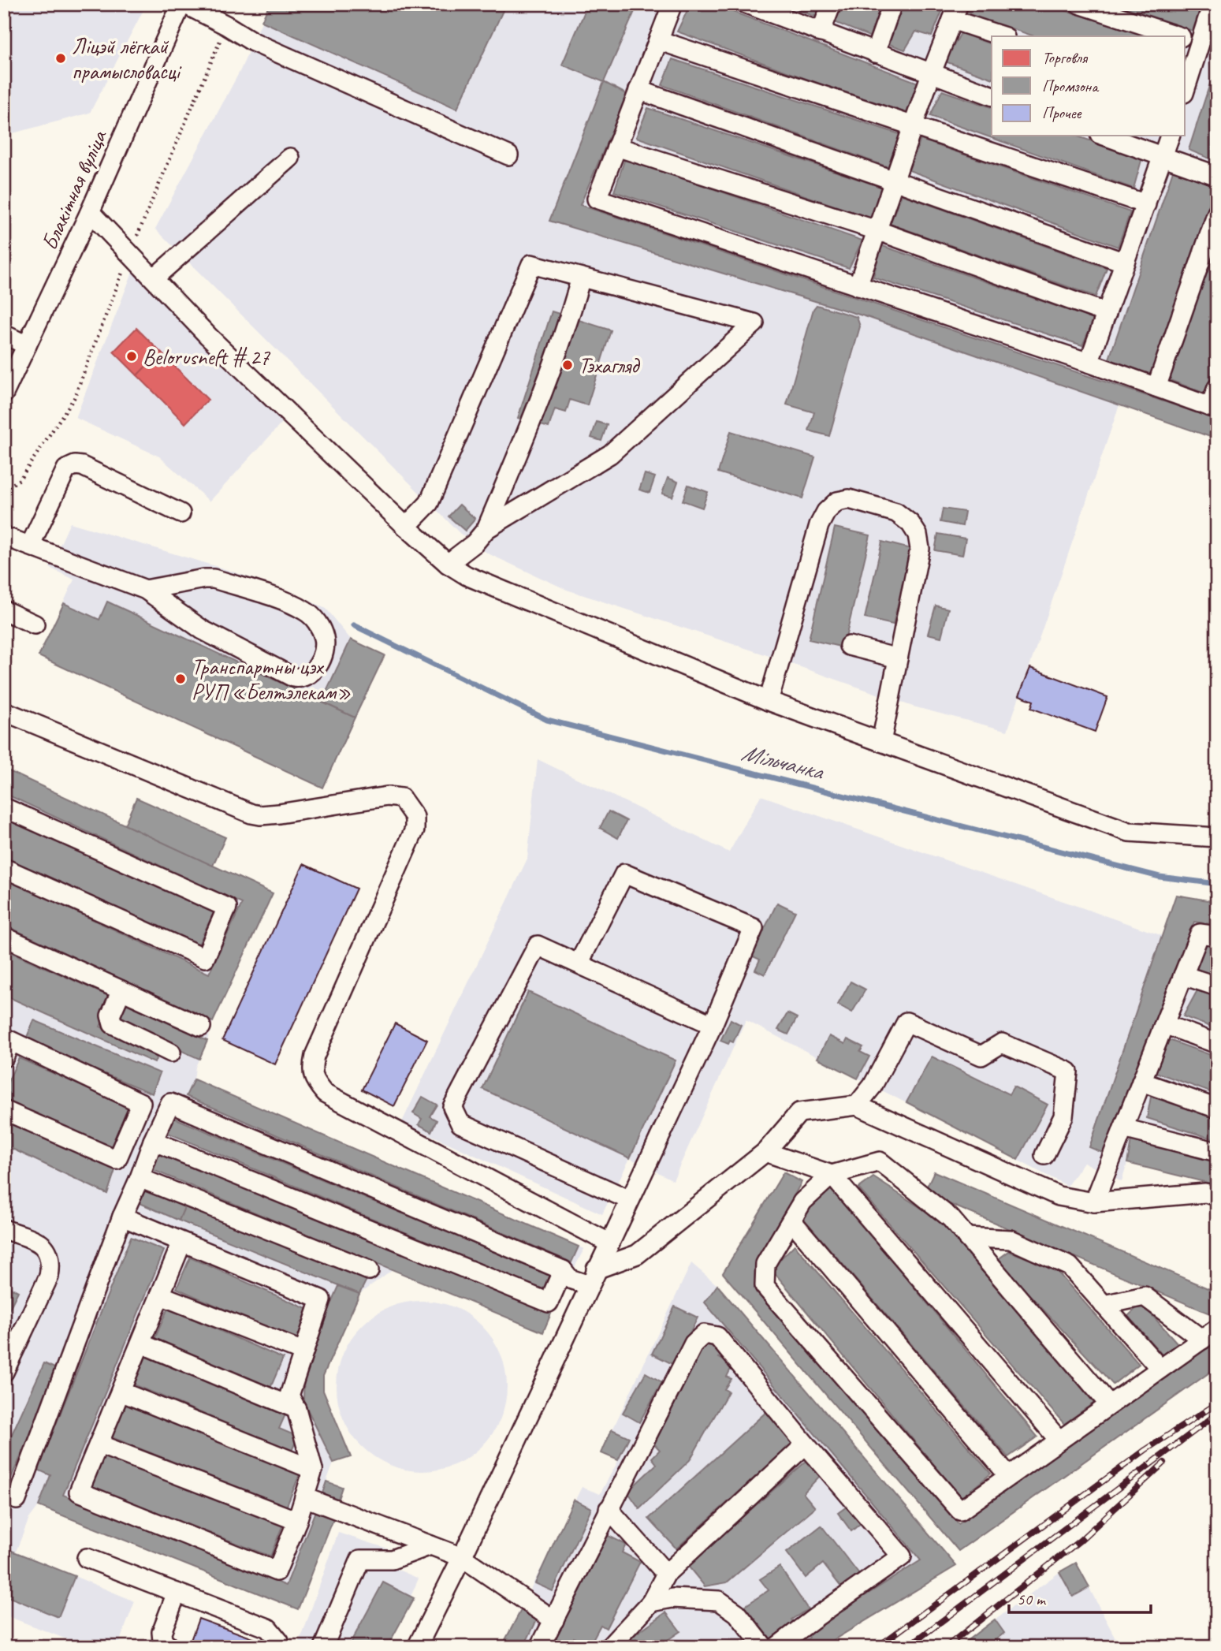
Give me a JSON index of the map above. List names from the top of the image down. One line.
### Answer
{"streets":{"street":["Блакітная вуліца"]},"water":["Мільчанка"],"places":["Ліцэй лёгкай прамысловасці","Belorusneft # 27","Тэхагляд","Транспартны цэх РУП «Белтэлекам»"],"legend":["Торговля","Промзона","Прочее"],"scale_bar":"50 m"}
